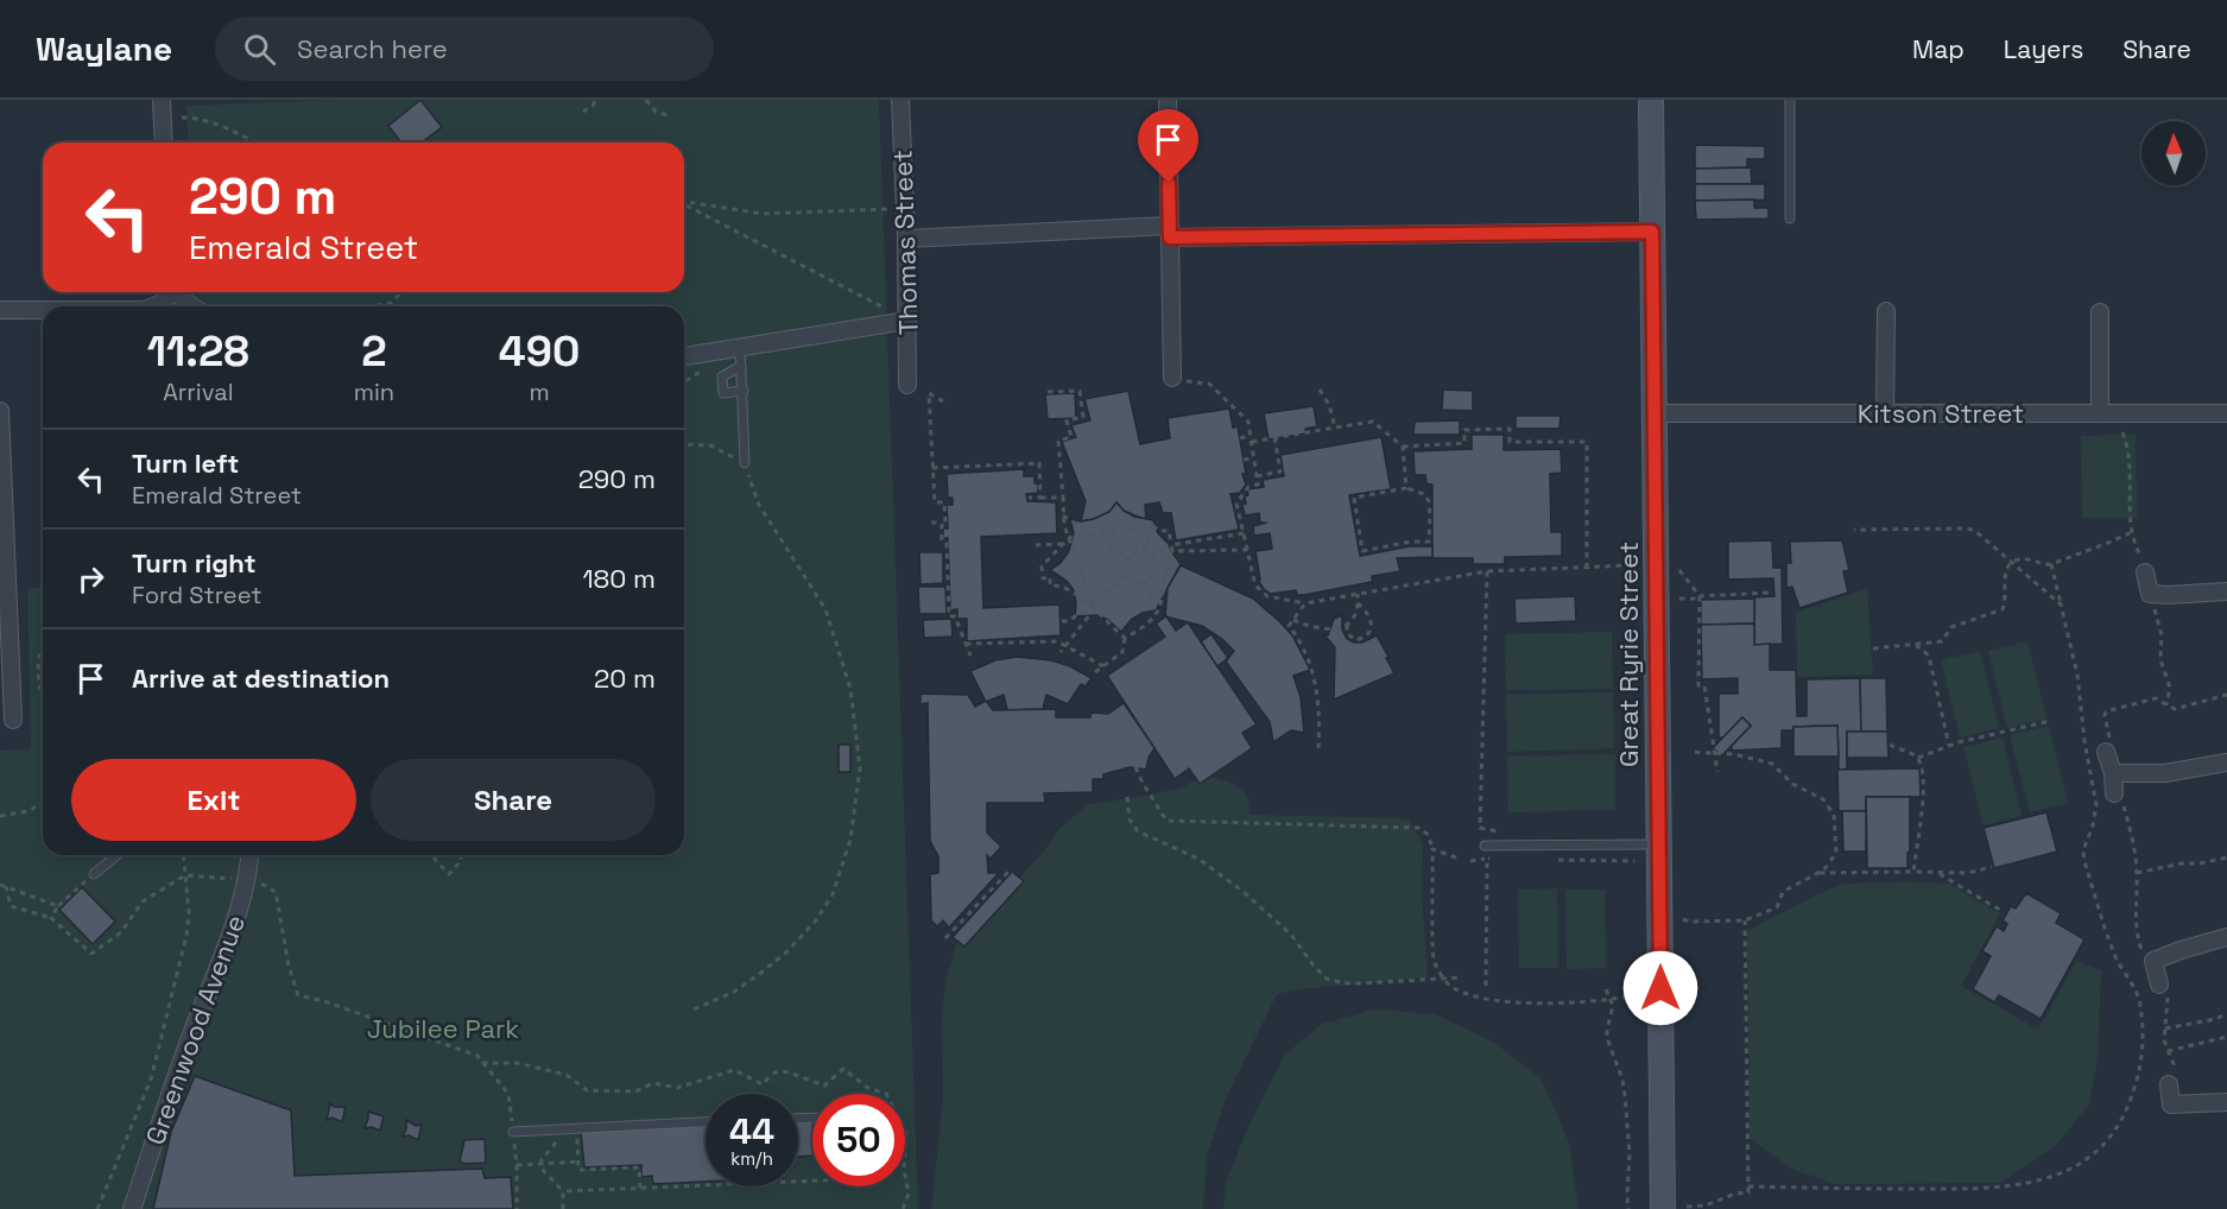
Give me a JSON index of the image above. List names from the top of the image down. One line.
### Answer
{"streets":{"main road":["Great Ryrie Street"],"street":["Thomas Street","Kitson Street","Greenwood Avenue"]},"crossings":[["Kitson Street","Great Ryrie Street"]],"parks":["Jubilee Park"],"north":"top","page":{"header":"Waylane","search":"Search here","nav":["Map","Layers","Share"],"turn":["290 m","Emerald Street"],"eta":["11:28","Arrival","2","min","490","m"],"list":[{"name":"Turn left","note":"Emerald Street","value":"290 m"},{"name":"Turn right","note":"Ford Street","value":"180 m"},{"name":"Arrive at destination","value":"20 m"}],"buttons":["Exit","Share"],"speed":"44 km/h","limit":"50"}}
